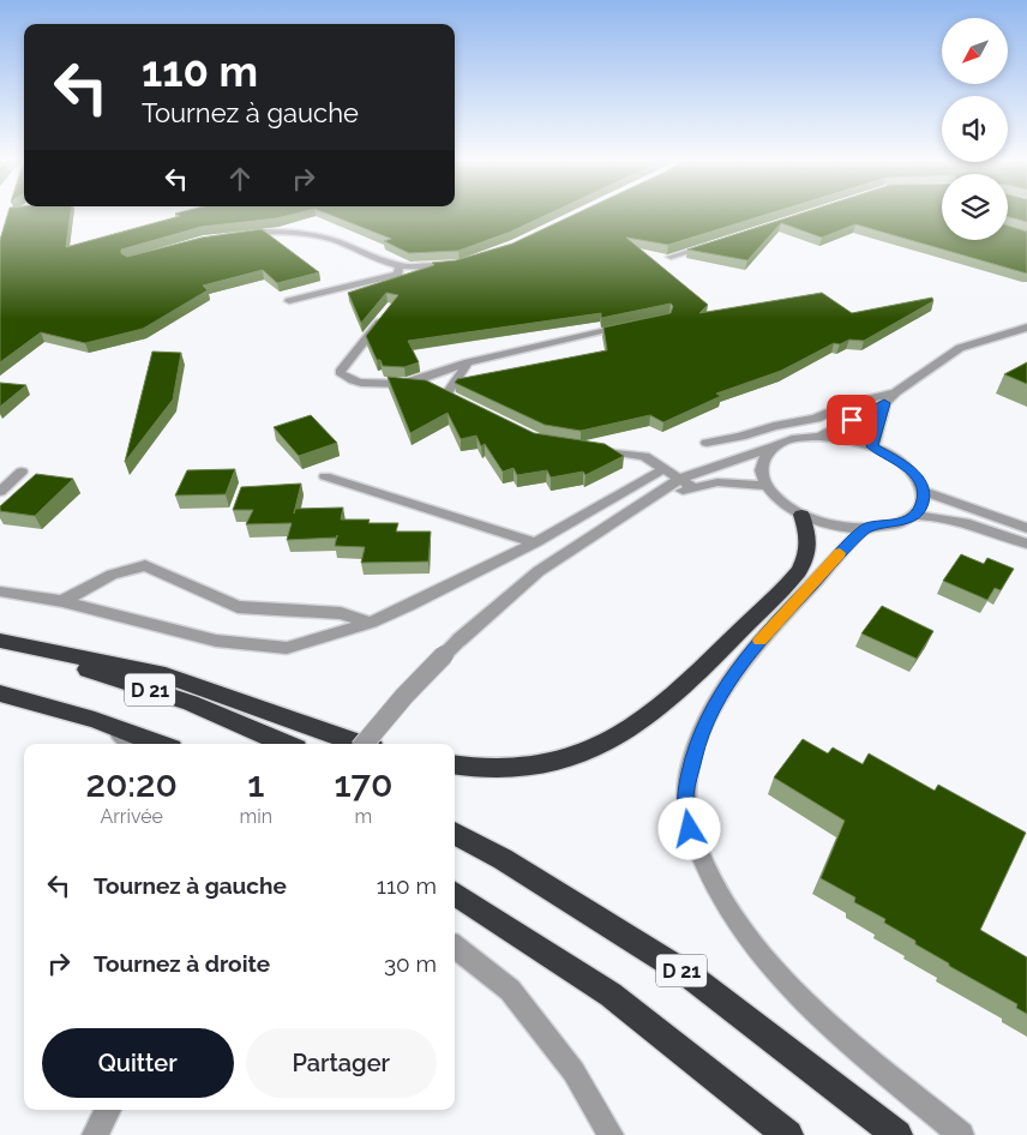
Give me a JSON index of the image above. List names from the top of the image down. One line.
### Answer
{"streets":{"highway":["D 21"]},"north":"bottom left","page":{"turn":["110 m","Tournez à gauche"],"eta":["20:20","Arrivée","1","min","170","m"],"list":[{"name":"Tournez à gauche","value":"110 m"},{"name":"Tournez à droite","value":"30 m"}],"buttons":["Quitter","Partager"]}}
